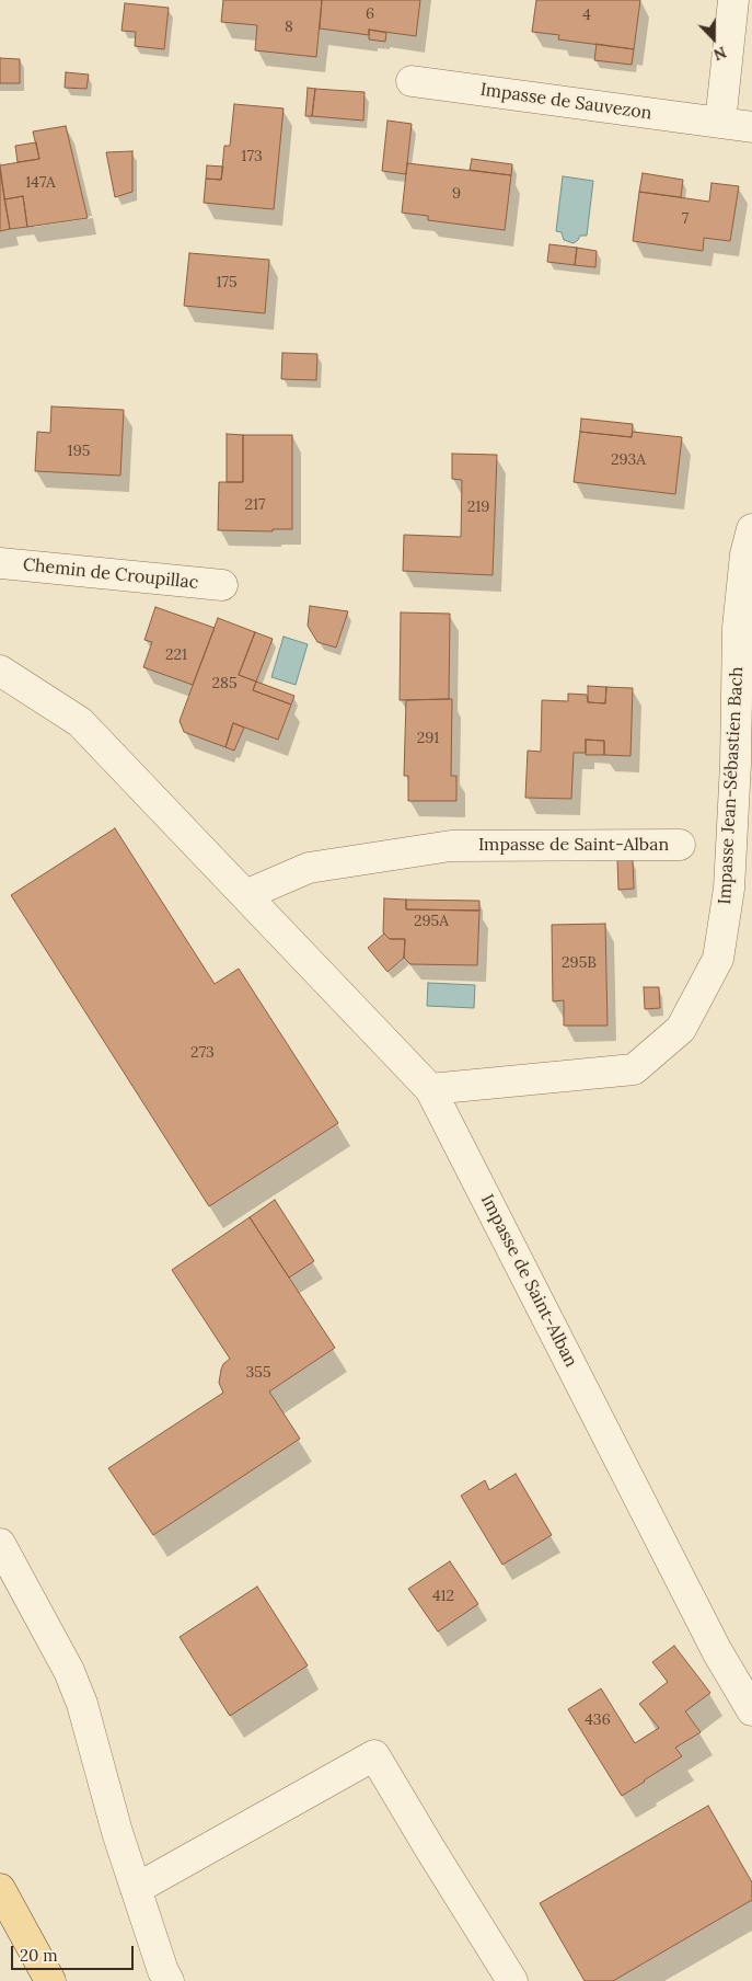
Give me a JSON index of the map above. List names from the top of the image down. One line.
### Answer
{"streets":{"street":["Impasse de Sauvezon","Chemin de Croupillac","Impasse Jean-Sébastien Bach","Impasse de Saint-Alban"]},"crossings":[["Impasse Jean-Sébastien Bach","Impasse de Saint-Alban"]],"house_numbers":["6","4","8","173","147A","9","7","175","195","293A","217","219","221","285","291","295A","295B","273","355","412","436"],"scale_bar":"20 m","north":"bottom"}
